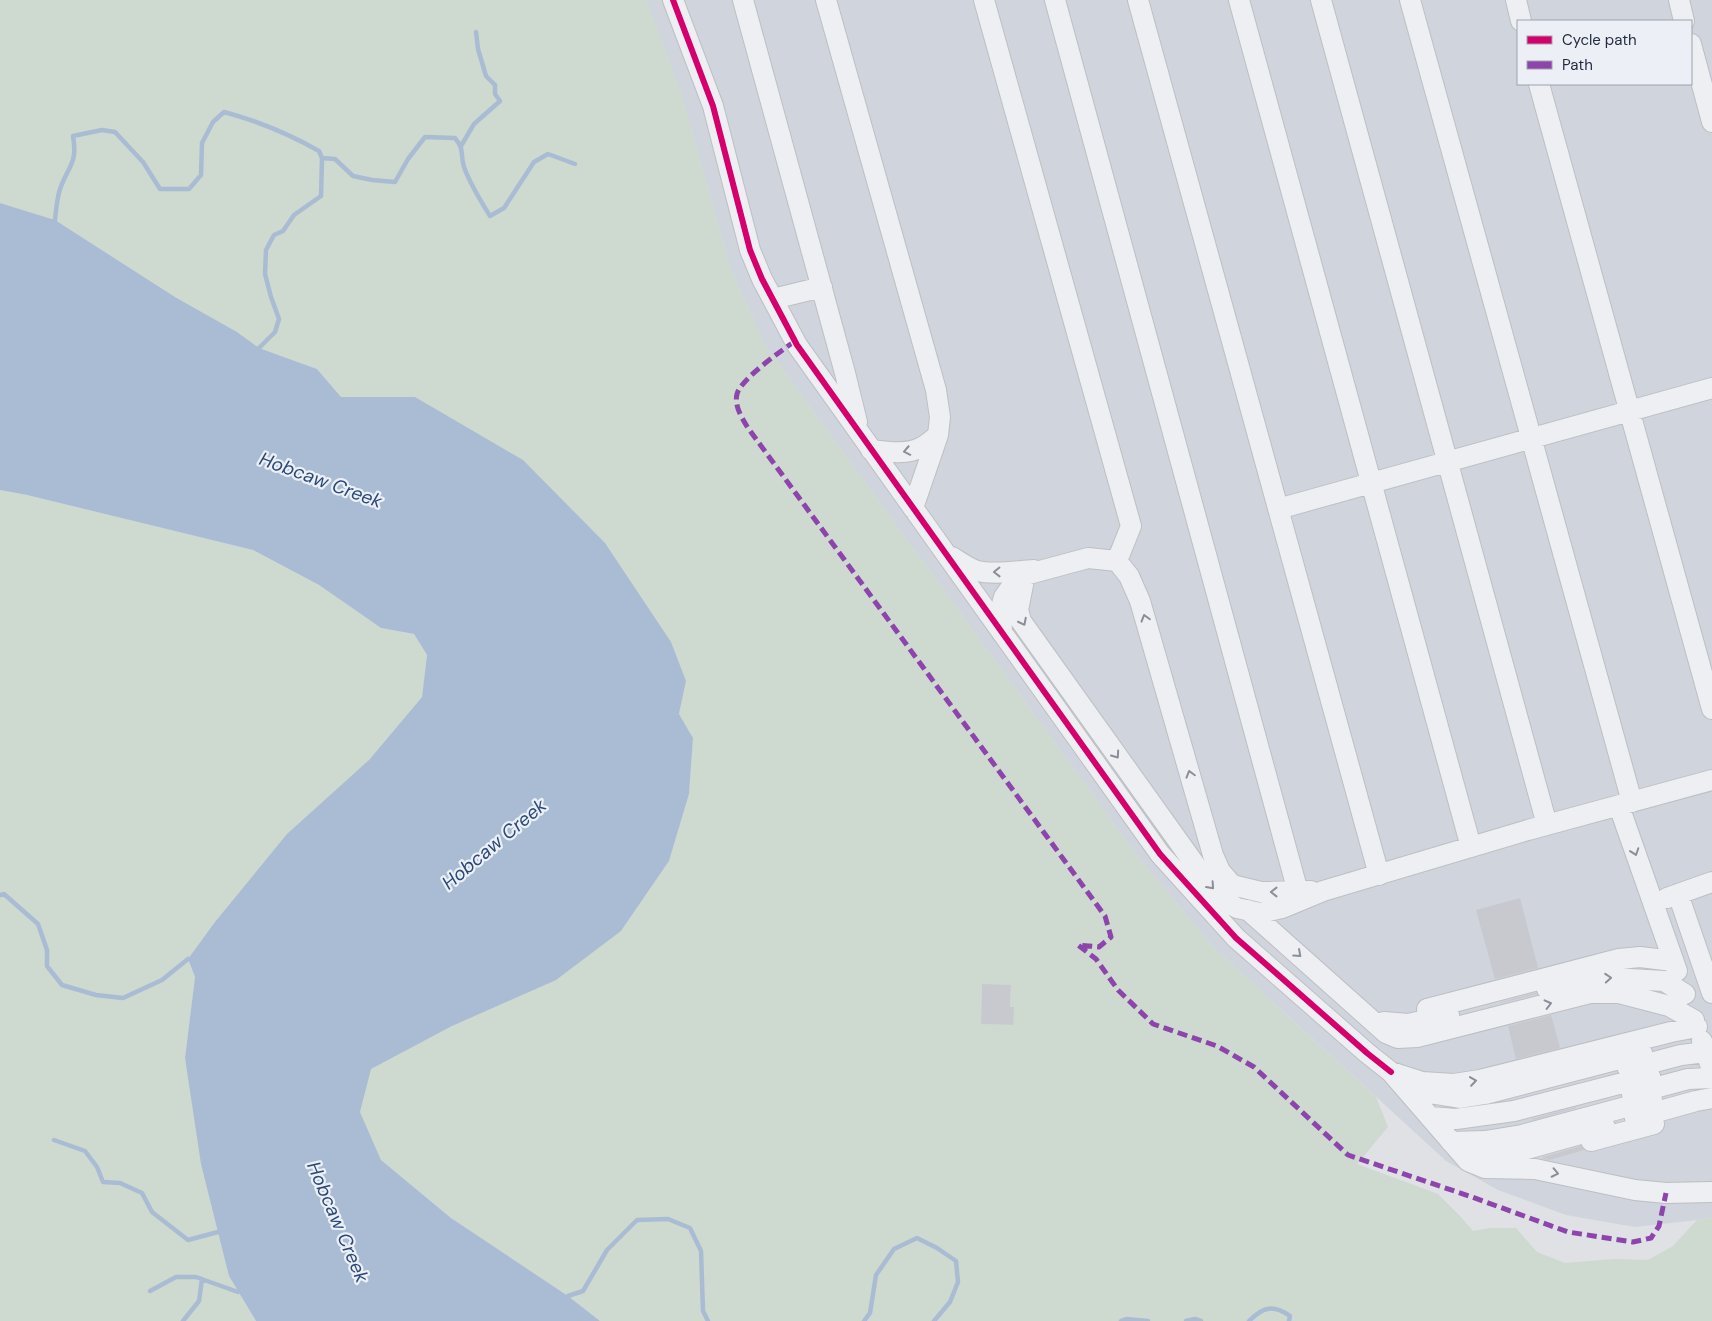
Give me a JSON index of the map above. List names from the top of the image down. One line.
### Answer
{"water":["Hobcaw Creek"],"legend":["Cycle path","Path"]}
